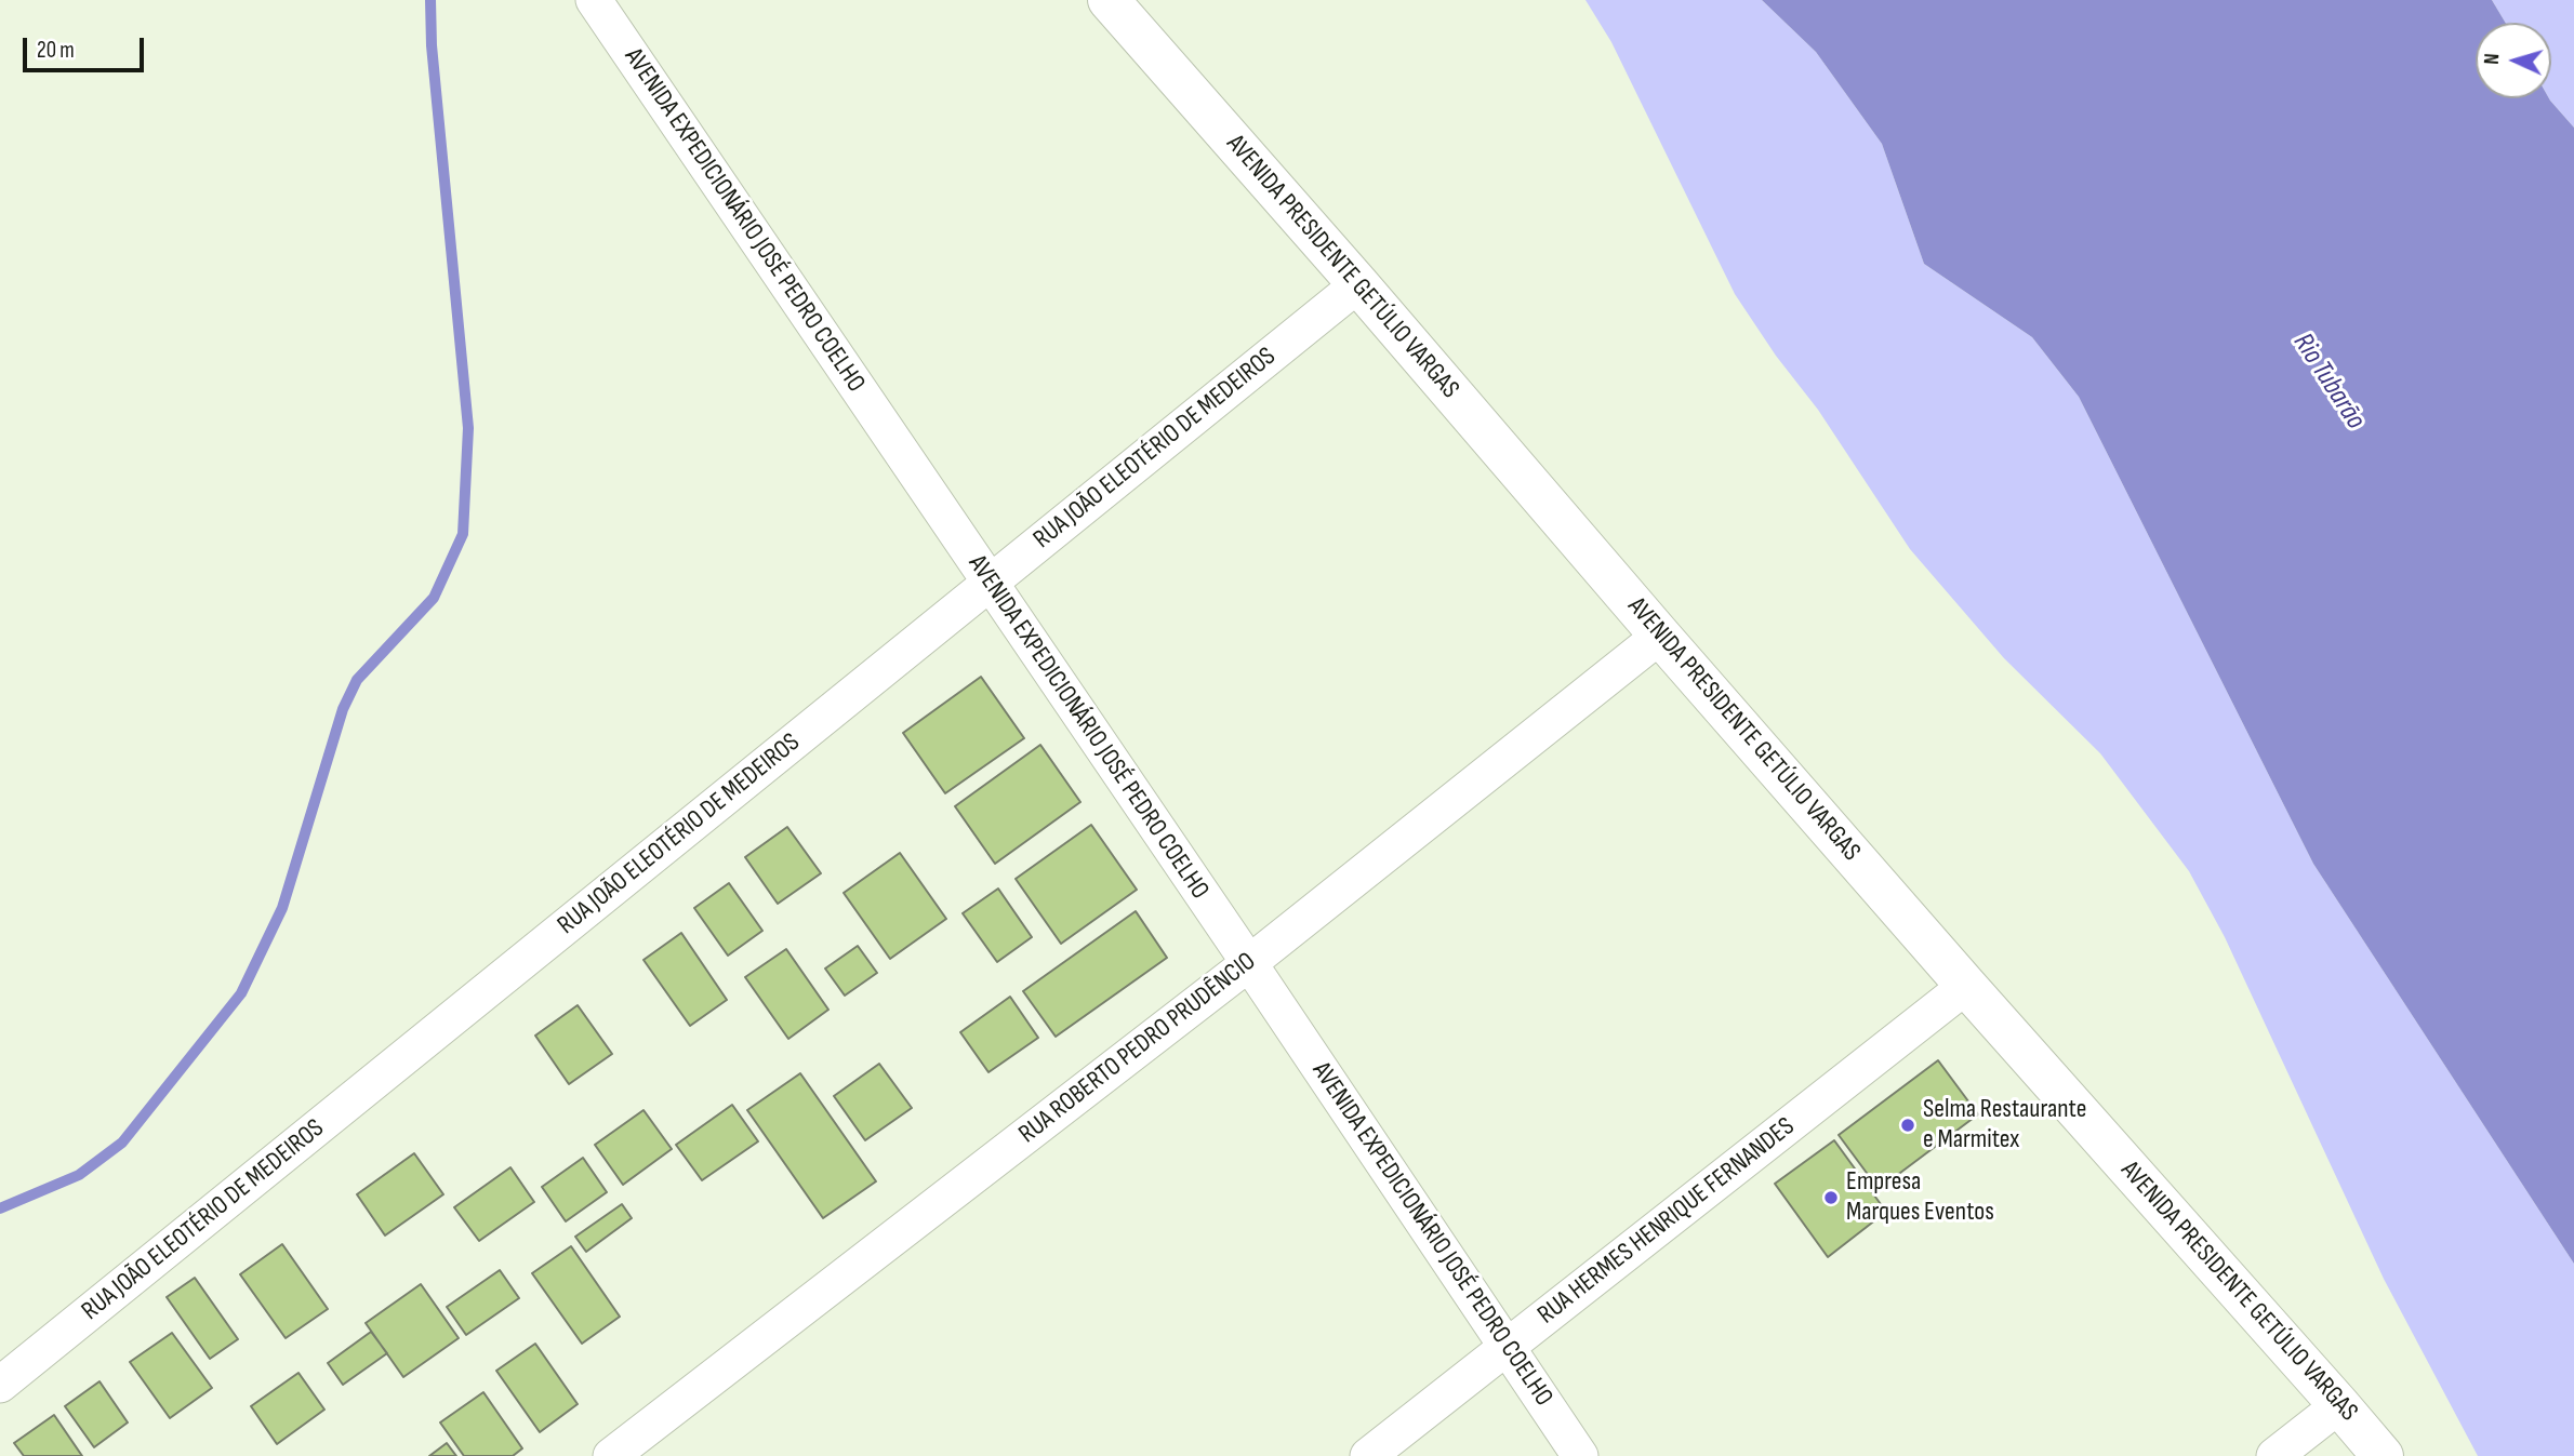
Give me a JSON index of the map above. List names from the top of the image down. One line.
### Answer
{"streets":{"main road":["AVENIDA PRESIDENTE GETÚLIO VARGAS"],"street":["AVENIDA EXPEDICIONÁRIO JOSÉ PEDRO COELHO","RUA JOÃO ELEOTÉRIO DE MEDEIROS","RUA ROBERTO PEDRO PRUDÊNCIO","RUA HERMES HENRIQUE FERNANDES"]},"crossings":[["AVENIDA EXPEDICIONÁRIO JOSÉ PEDRO COELHO","RUA JOÃO ELEOTÉRIO DE MEDEIROS"],["AVENIDA EXPEDICIONÁRIO JOSÉ PEDRO COELHO","RUA ROBERTO PEDRO PRUDÊNCIO"],["AVENIDA EXPEDICIONÁRIO JOSÉ PEDRO COELHO","RUA HERMES HENRIQUE FERNANDES"],["AVENIDA PRESIDENTE GETÚLIO VARGAS","RUA JOÃO ELEOTÉRIO DE MEDEIROS"],["AVENIDA PRESIDENTE GETÚLIO VARGAS","RUA ROBERTO PEDRO PRUDÊNCIO"],["AVENIDA PRESIDENTE GETÚLIO VARGAS","RUA HERMES HENRIQUE FERNANDES"]],"water":["Rio Tubarão"],"places":["Selma Restaurante e Marmitex","Empresa Marques Eventos"],"scale_bar":"20 m","north":"left"}
